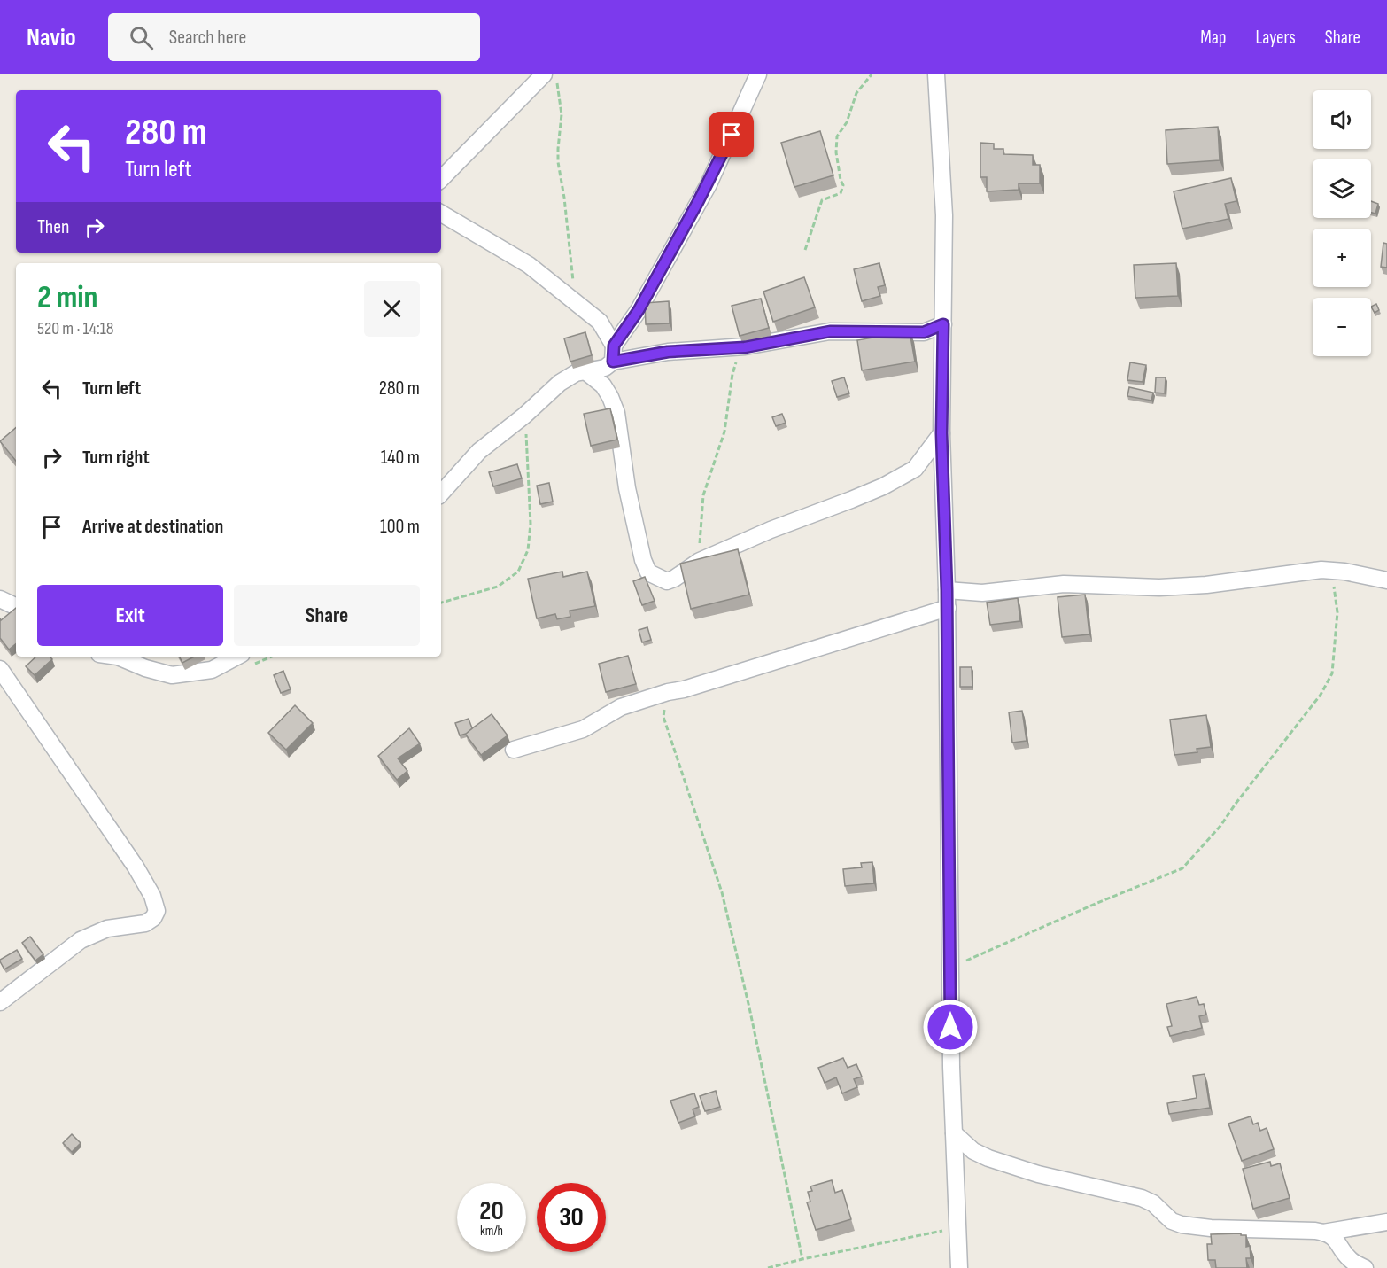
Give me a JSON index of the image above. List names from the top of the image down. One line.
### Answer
{"page":{"header":"Navio","search":"Search here","nav":["Map","Layers","Share"],"map_buttons":["+","−"],"turn":["280 m","Turn left"],"then":"Then","heading":["2 min","520 m · 14:18"],"list":[{"name":"Turn left","value":"280 m"},{"name":"Turn right","value":"140 m"},{"name":"Arrive at destination","value":"100 m"}],"buttons":["Exit","Share"],"speed":"20 km/h","limit":"30"}}
